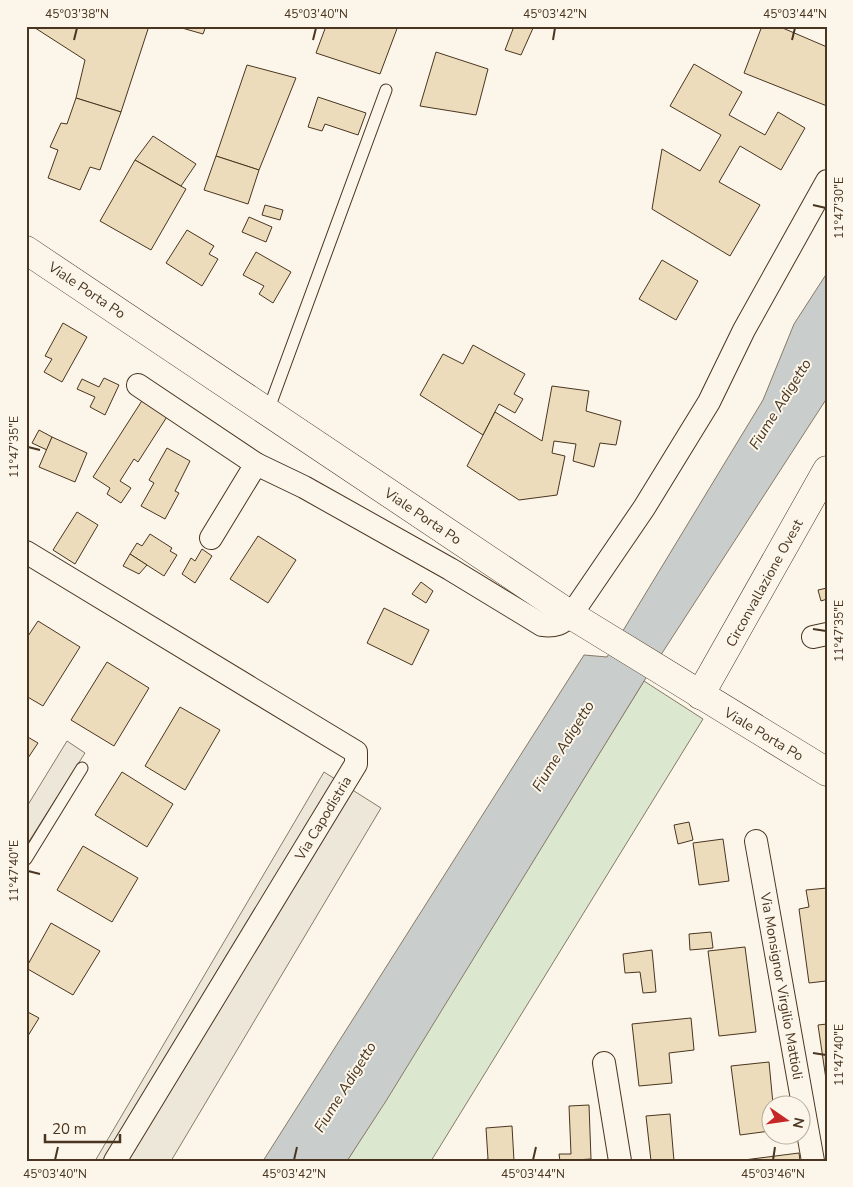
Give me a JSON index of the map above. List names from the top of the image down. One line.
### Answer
{"streets":{"main road":["Viale Porta Po","Circonvallazione Ovest"],"street":["Via Capodistria","Via Monsignor Virgilio Mattioli"]},"crossings":[["Viale Porta Po","Circonvallazione Ovest"]],"water":["Fiume Adigetto"],"scale_bar":"20 m","north":"right","coordinates":["45°03'38\"N","45°03'40\"N","45°03'42\"N","45°03'44\"N","11°47'30\"E","11°47'35\"E","11°47'40\"E","45°03'46\"N"]}
